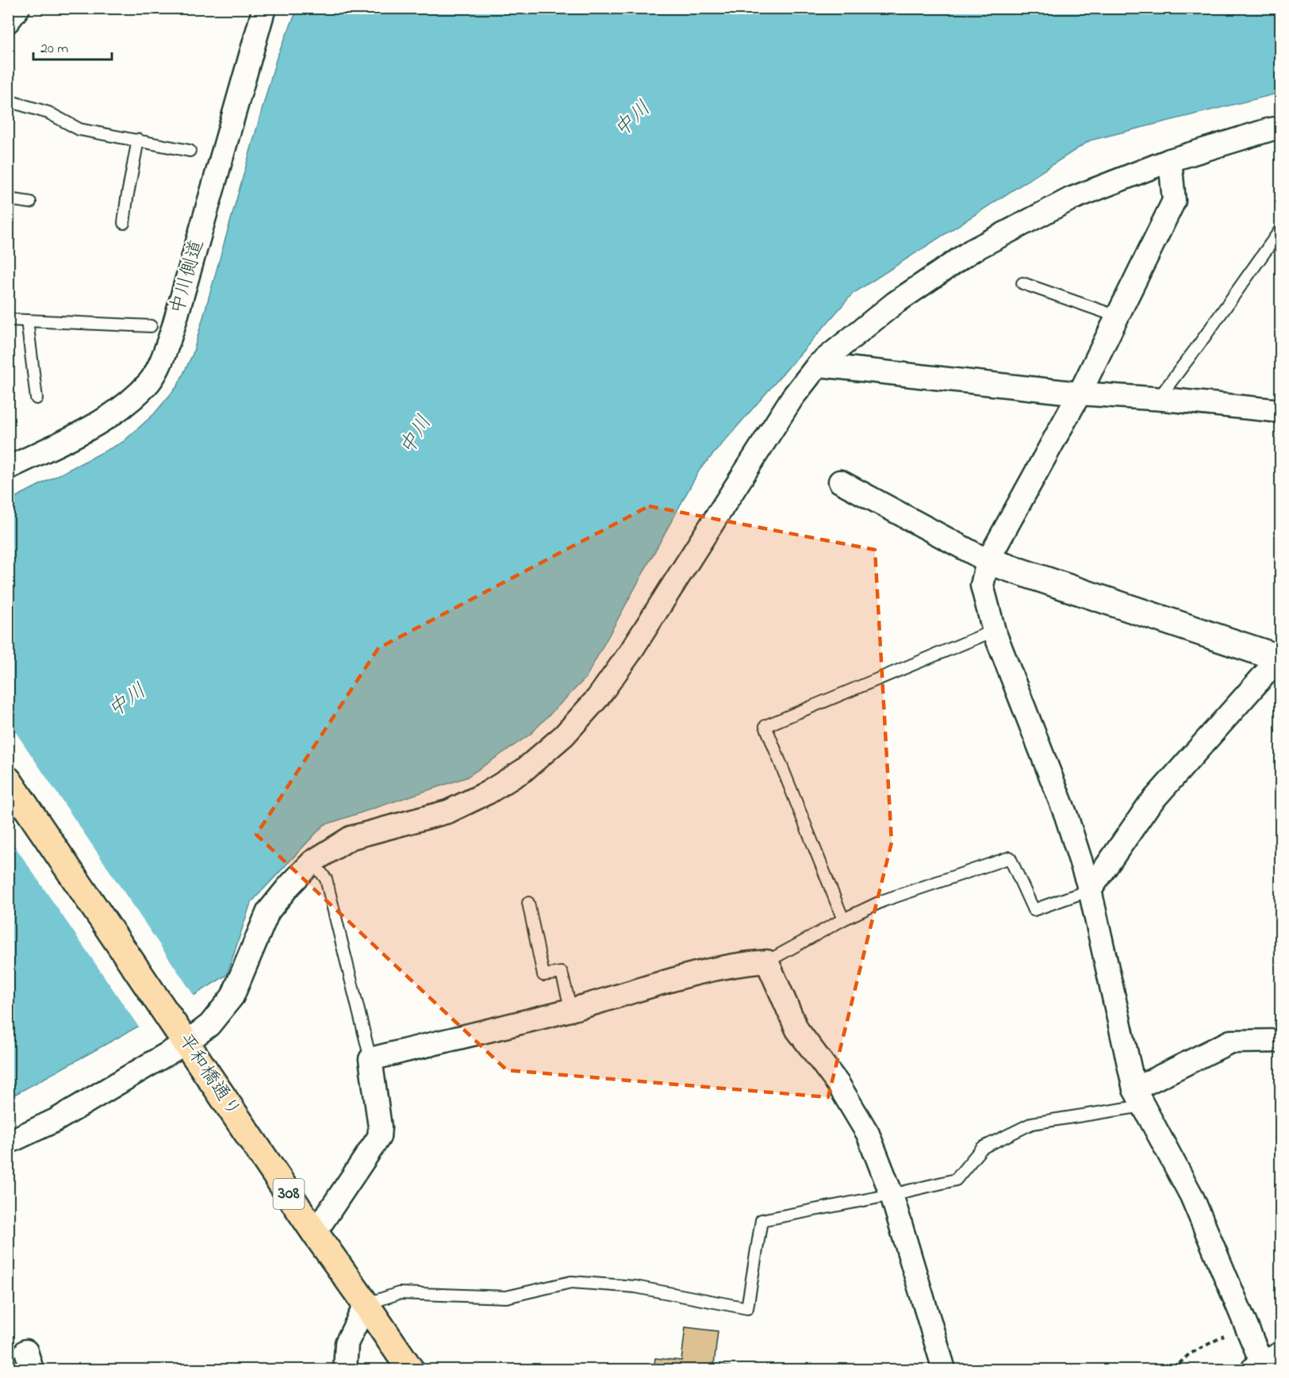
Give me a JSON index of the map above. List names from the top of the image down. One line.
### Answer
{"streets":{"main road":["平和橋通り","308"],"street":["中川側道"]},"water":["中川"],"scale_bar":"20 m"}
